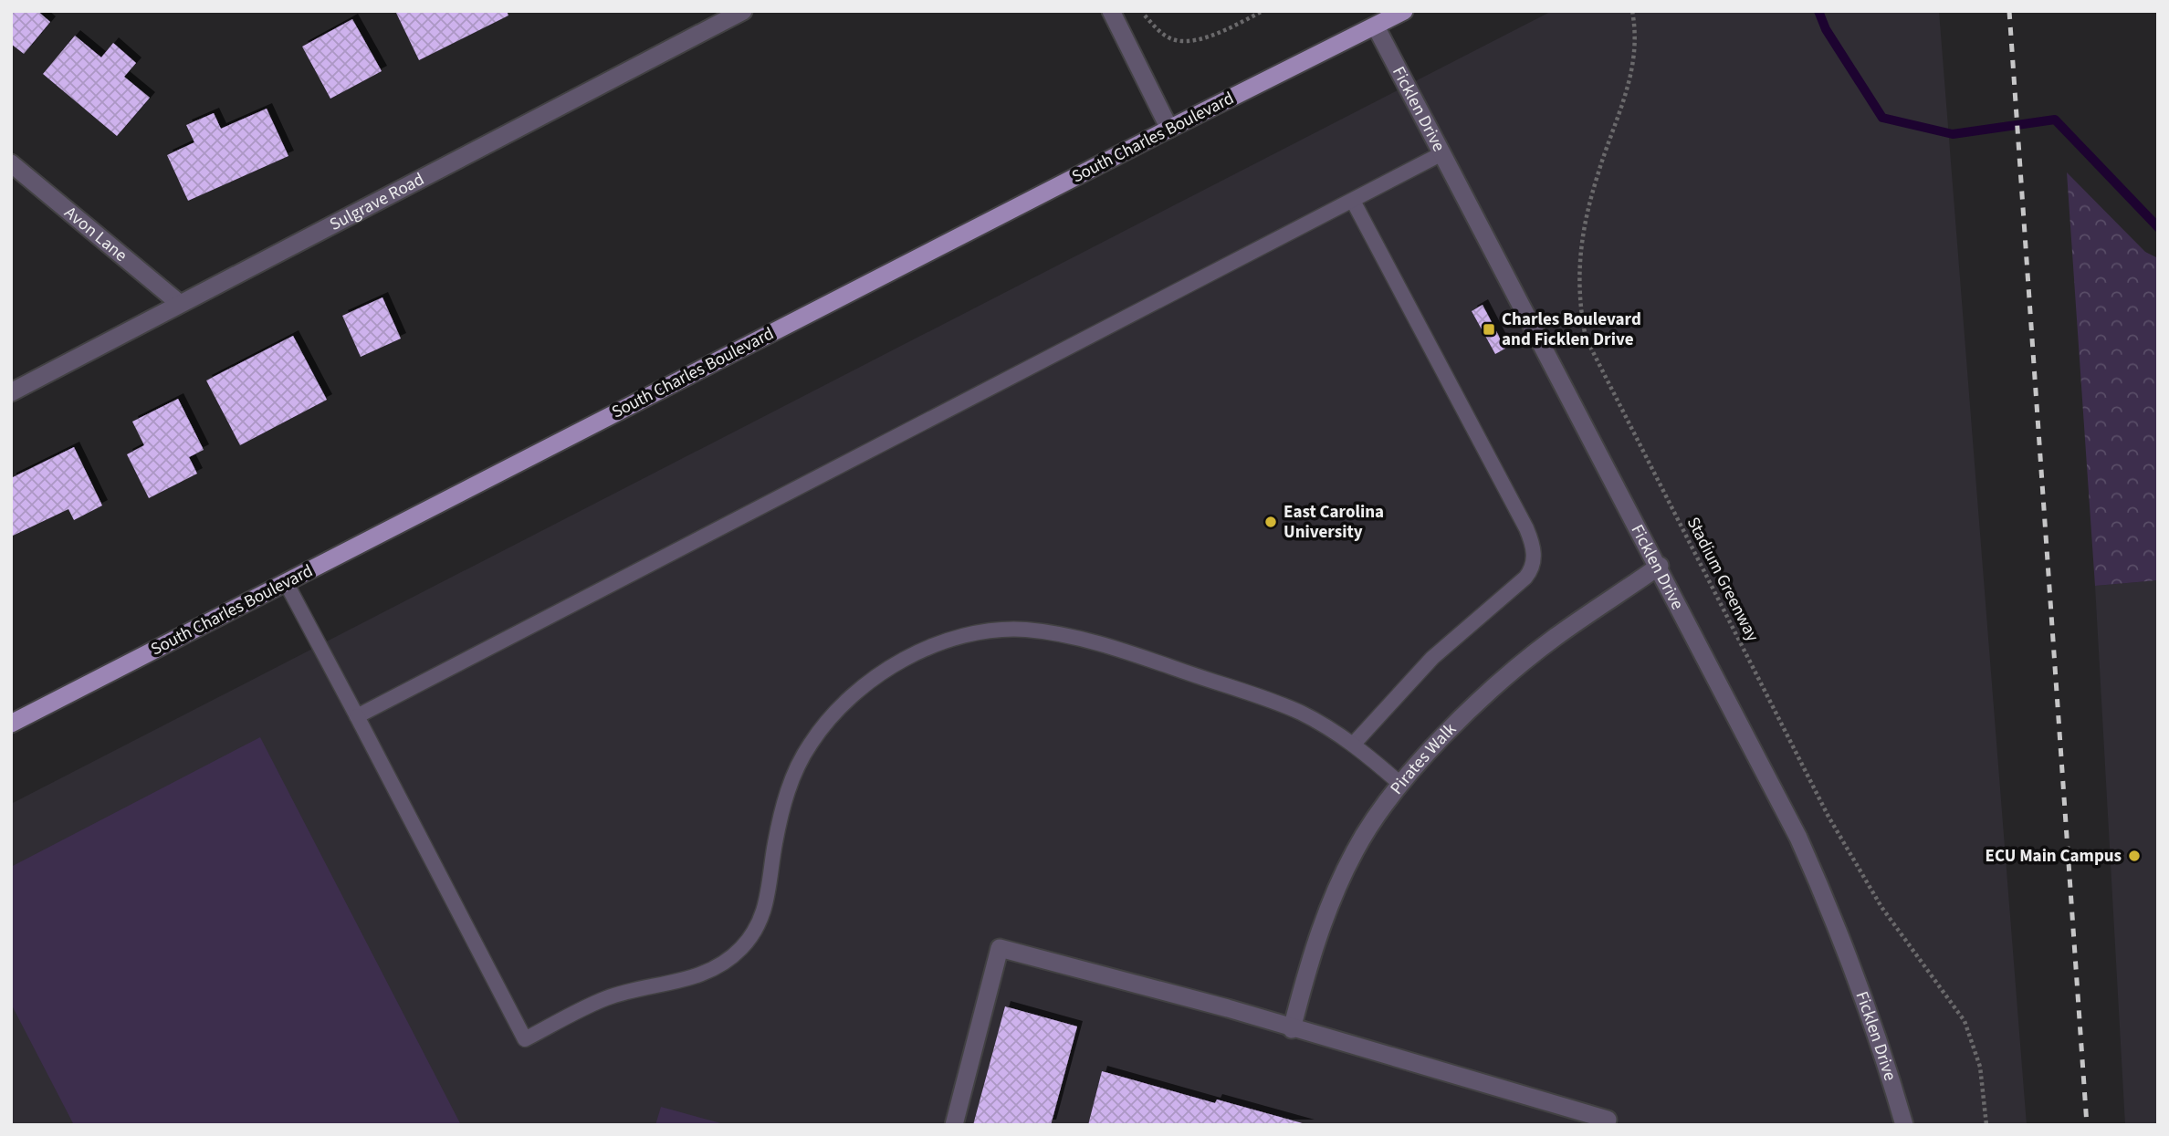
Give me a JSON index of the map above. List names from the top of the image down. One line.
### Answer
{"streets":{"main road":["South Charles Boulevard"],"street":["Ficklen Drive","Sulgrave Road","Avon Lane","Pirates Walk"],"path":["Stadium Greenway"]},"crossings":[["Ficklen Drive","South Charles Boulevard"],["Ficklen Drive","Pirates Walk"],["Sulgrave Road","Avon Lane"]],"places":{"transit":["Charles Boulevard and Ficklen Drive"],"other":["East Carolina University","ECU Main Campus"]}}
